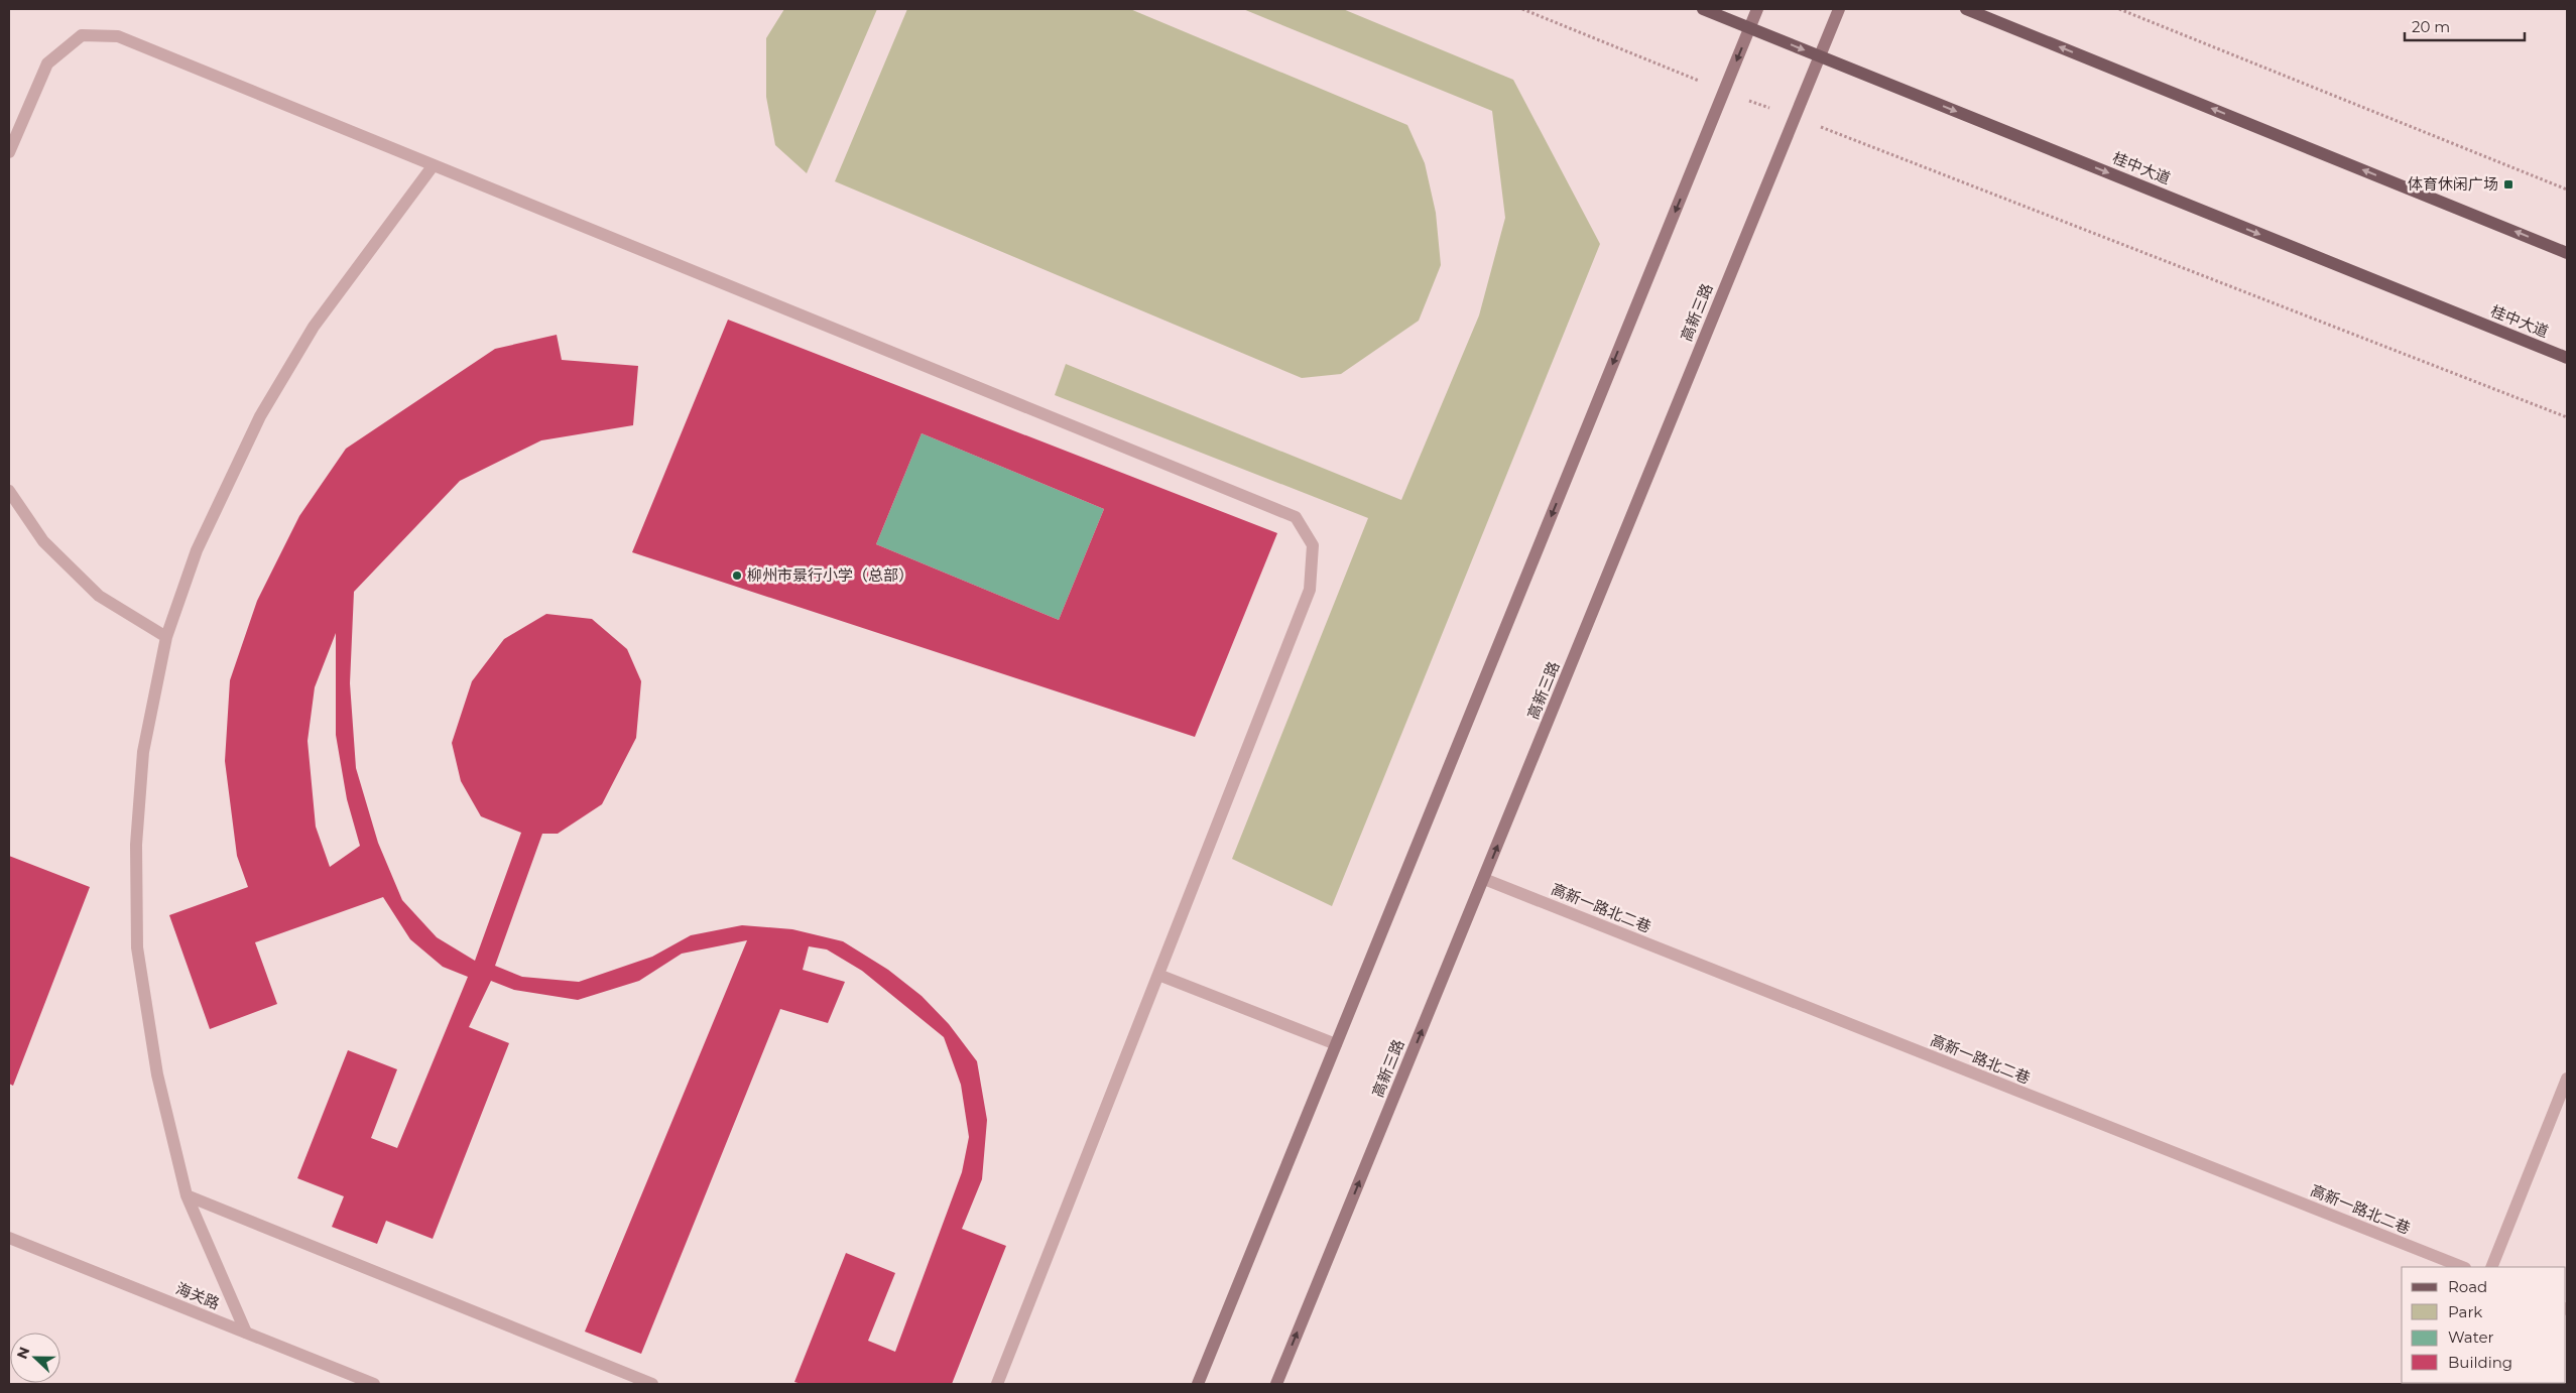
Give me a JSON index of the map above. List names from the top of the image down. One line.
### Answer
{"streets":{"main road":["桂中大道","高新三路"],"street":["高新一路北二巷","海关路"]},"crossings":[["桂中大道","高新三路"],["高新三路","高新一路北二巷"]],"places":{"transit":["体育休闲广场"],"other":["柳州市景行小学（总部）"]},"legend":["Road","Park","Water","Building"],"scale_bar":"20 m","north":"left"}
